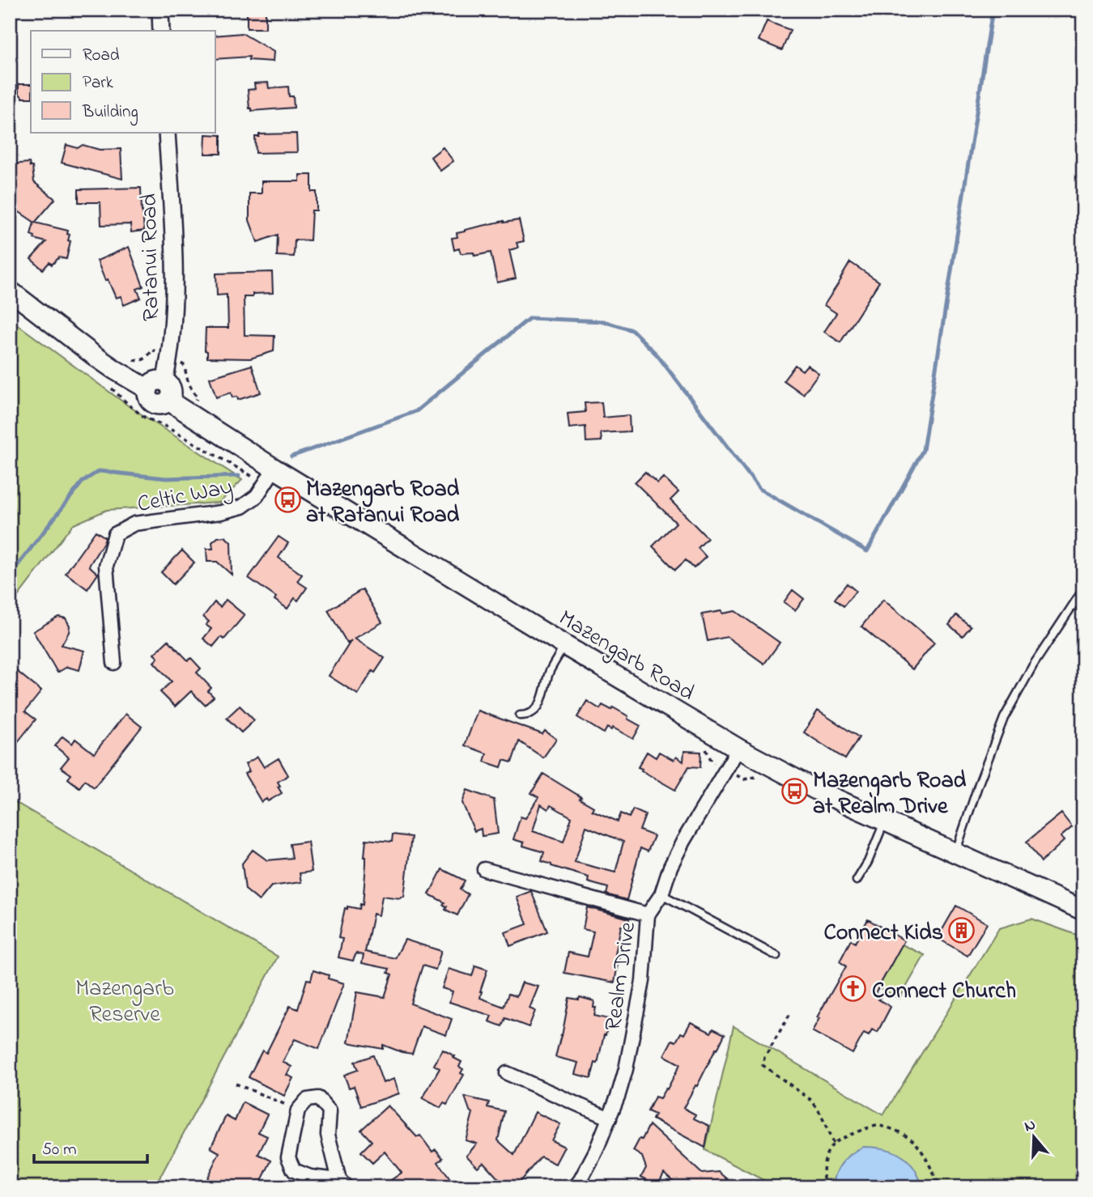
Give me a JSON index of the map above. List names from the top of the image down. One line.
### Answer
{"streets":{"main road":["Mazengarb Road"],"street":["Ratanui Road","Celtic Way","Realm Drive"]},"crossings":[["Ratanui Road","Mazengarb Road"],["Celtic Way","Mazengarb Road"],["Mazengarb Road","Realm Drive"]],"parks":["Mazengarb Reserve"],"places":{"bus stop":["Mazengarb Road at Ratanui Road","Mazengarb Road at Realm Drive"],"building":["Connect Kids"],"church":["Connect Church"]},"legend":["Road","Park","Building"],"scale_bar":"50 m","north":"top"}
